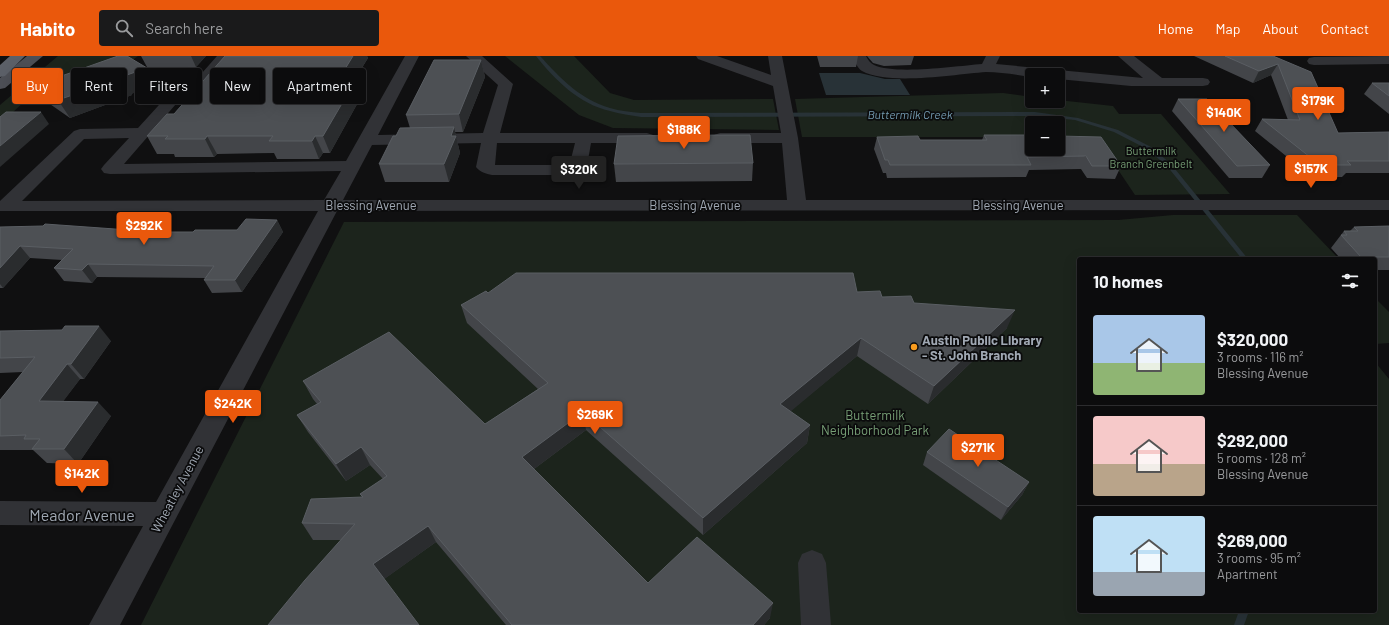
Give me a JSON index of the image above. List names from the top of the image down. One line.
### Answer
{"streets":{"street":["Blessing Avenue","Wheatley Avenue","Meador Avenue"]},"crossings":[["Blessing Avenue","Wheatley Avenue"],["Wheatley Avenue","Meador Avenue"]],"water":["Buttermilk Creek"],"parks":["Buttermilk Branch Greenbelt","Buttermilk Neighborhood Park"],"places":["Austin Public Library - St. John Branch"],"page":{"header":"Habito","search":"Search here","nav":["Home","Map","About","Contact"],"map_buttons":["+","−"],"chip":["Buy","Rent","Filters","New","Apartment"],"price":["$179K","$140K","$188K","$157K","$320K","$292K","$242K","$269K","$271K","$142K"],"heading":"10 homes","list":[{"name":"$320,000","note":"3 rooms · 116 m² · Blessing Avenue"},{"name":"$292,000","note":"5 rooms · 128 m² · Blessing Avenue"},{"name":"$269,000","note":"3 rooms · 95 m² · Apartment"}]}}
